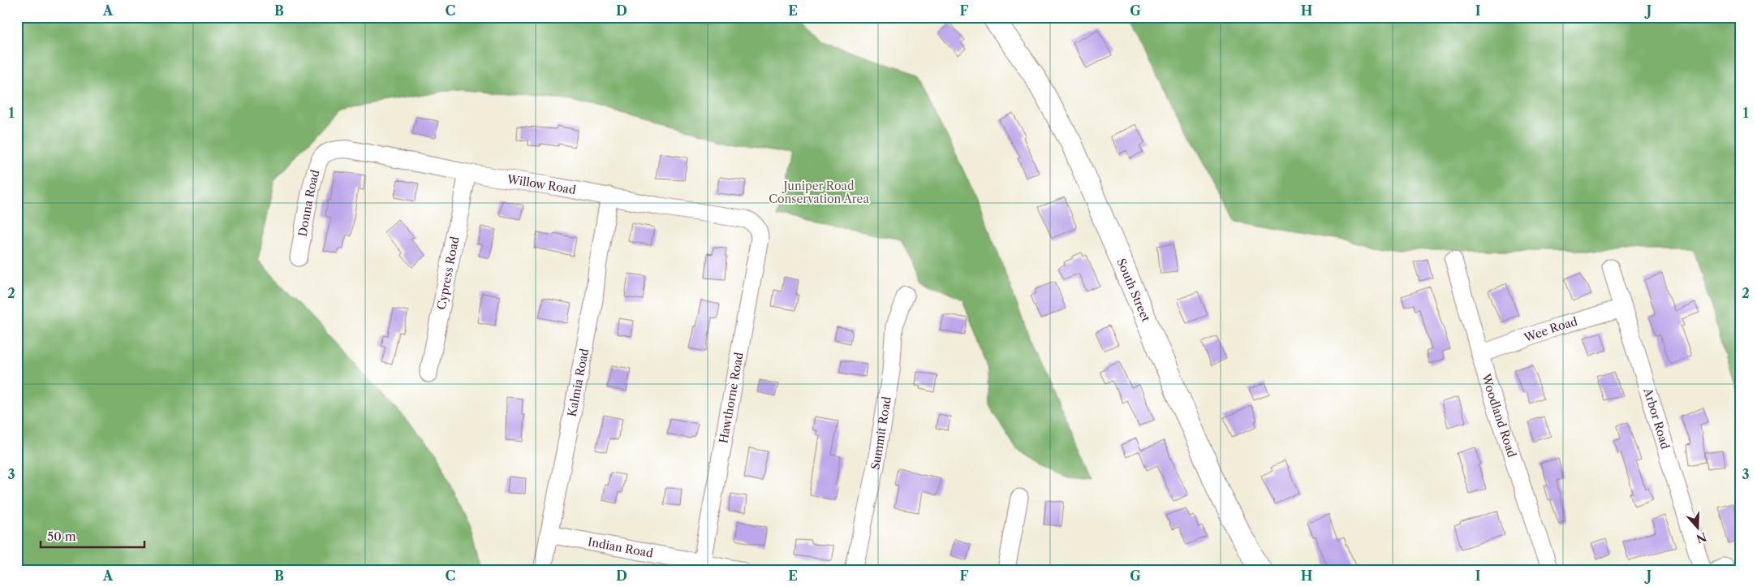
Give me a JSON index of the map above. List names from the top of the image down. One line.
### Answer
{"streets":{"main road":["South Street"],"street":["Willow Road","Donna Road","Cypress Road","Wee Road","Kalmia Road","Hawthorne Road","Woodland Road","Arbor Road","Summit Road","Indian Road"]},"crossings":[["Willow Road","Donna Road"],["Willow Road","Cypress Road"],["Willow Road","Kalmia Road"],["Willow Road","Hawthorne Road"],["Wee Road","Woodland Road"],["Wee Road","Arbor Road"],["Kalmia Road","Indian Road"],["Hawthorne Road","Indian Road"]],"parks":["Juniper Road Conservation Area"],"scale_bar":"50 m","north":"bottom","grid":{"columns":["A","B","C","D","E","F","G","H","I","J"],"rows":["1","2","3"]}}
